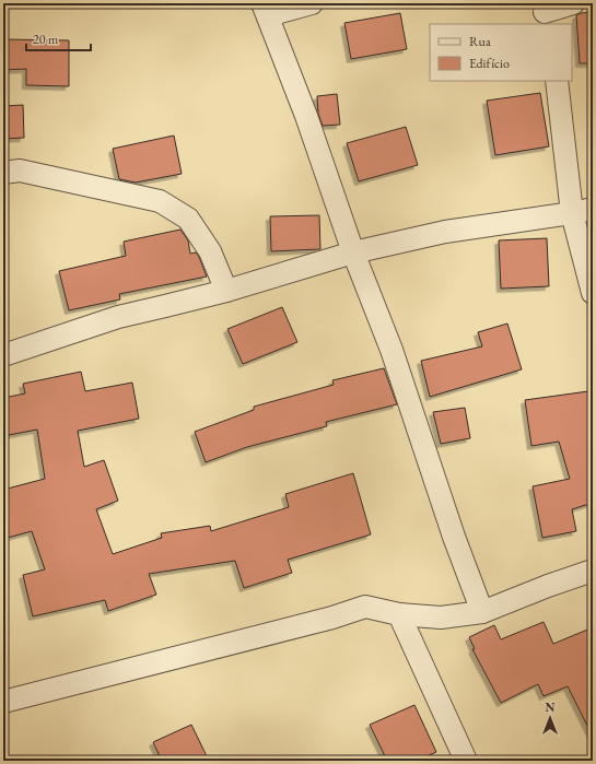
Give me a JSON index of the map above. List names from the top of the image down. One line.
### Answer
{"legend":["Rua","Edifício"],"scale_bar":"20 m","north":"top"}
